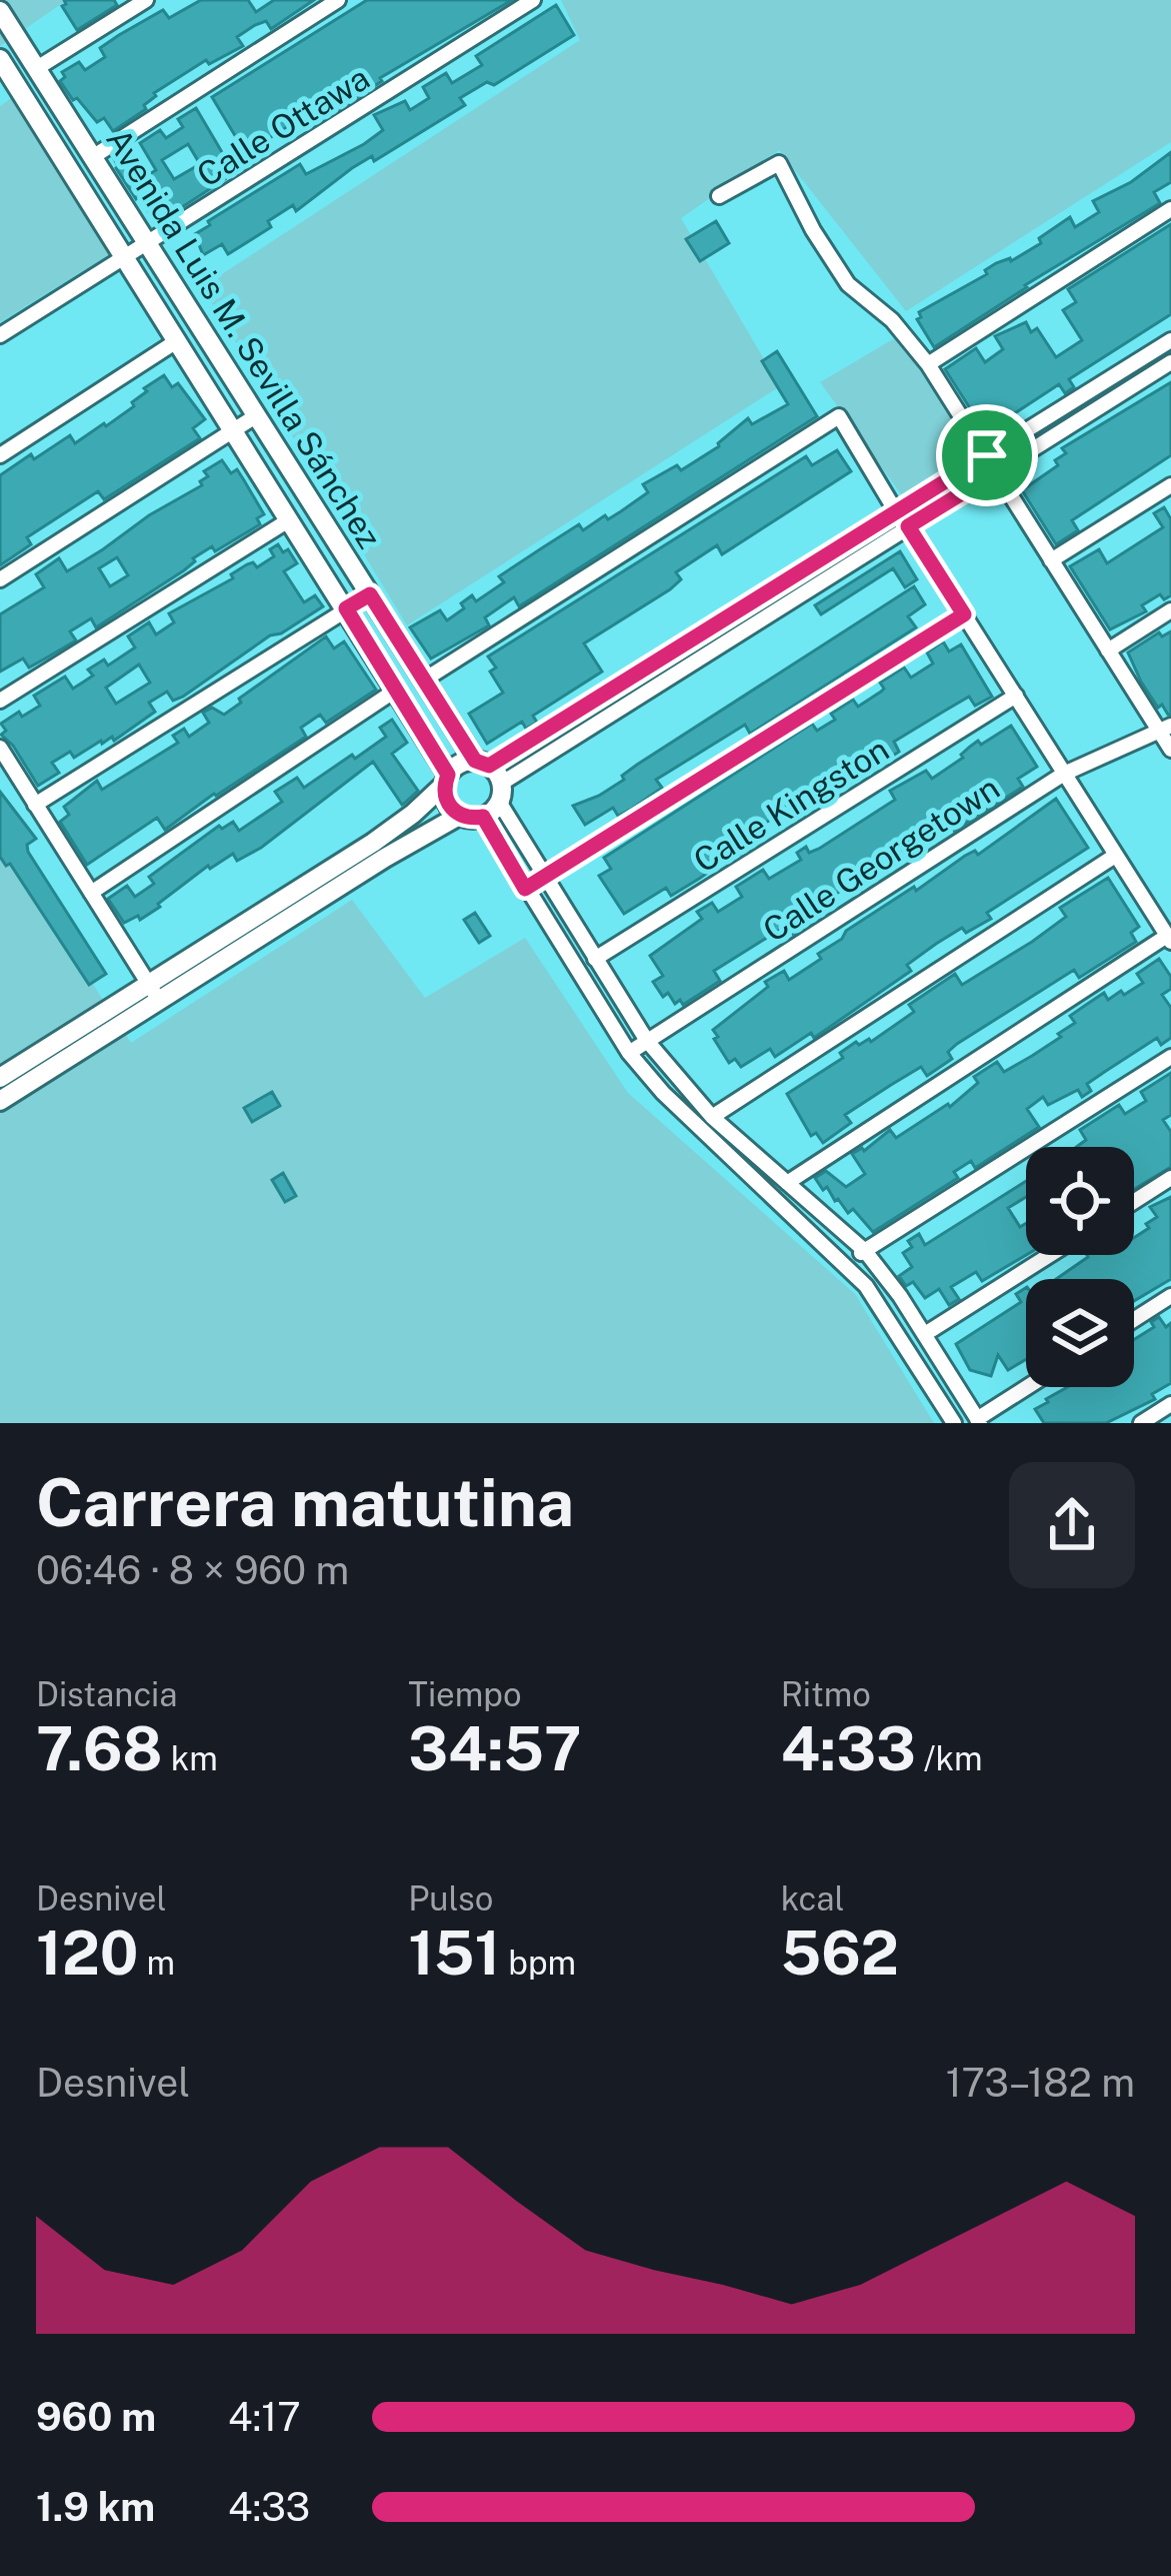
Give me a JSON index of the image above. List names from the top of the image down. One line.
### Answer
{"streets":{"street":["Calle Ottawa","Avenida Luis M. Sevilla Sánchez","Calle Kingston","Calle Georgetown"]},"crossings":[["Calle Ottawa","Avenida Luis M. Sevilla Sánchez"]],"page":{"heading":["Carrera matutina","06:46 · 8 × 960 m"],"stats":[["Distancia","7.68 km"],["Tiempo","34:57"],["Ritmo","4:33 /km"],["Desnivel","120 m"],["Pulso","151 bpm"],["kcal","562"]],"chart":["Desnivel","173–182 m"],"list":[{"name":"960 m","note":"4:17"},{"name":"1.9 km","note":"4:33"}]}}
